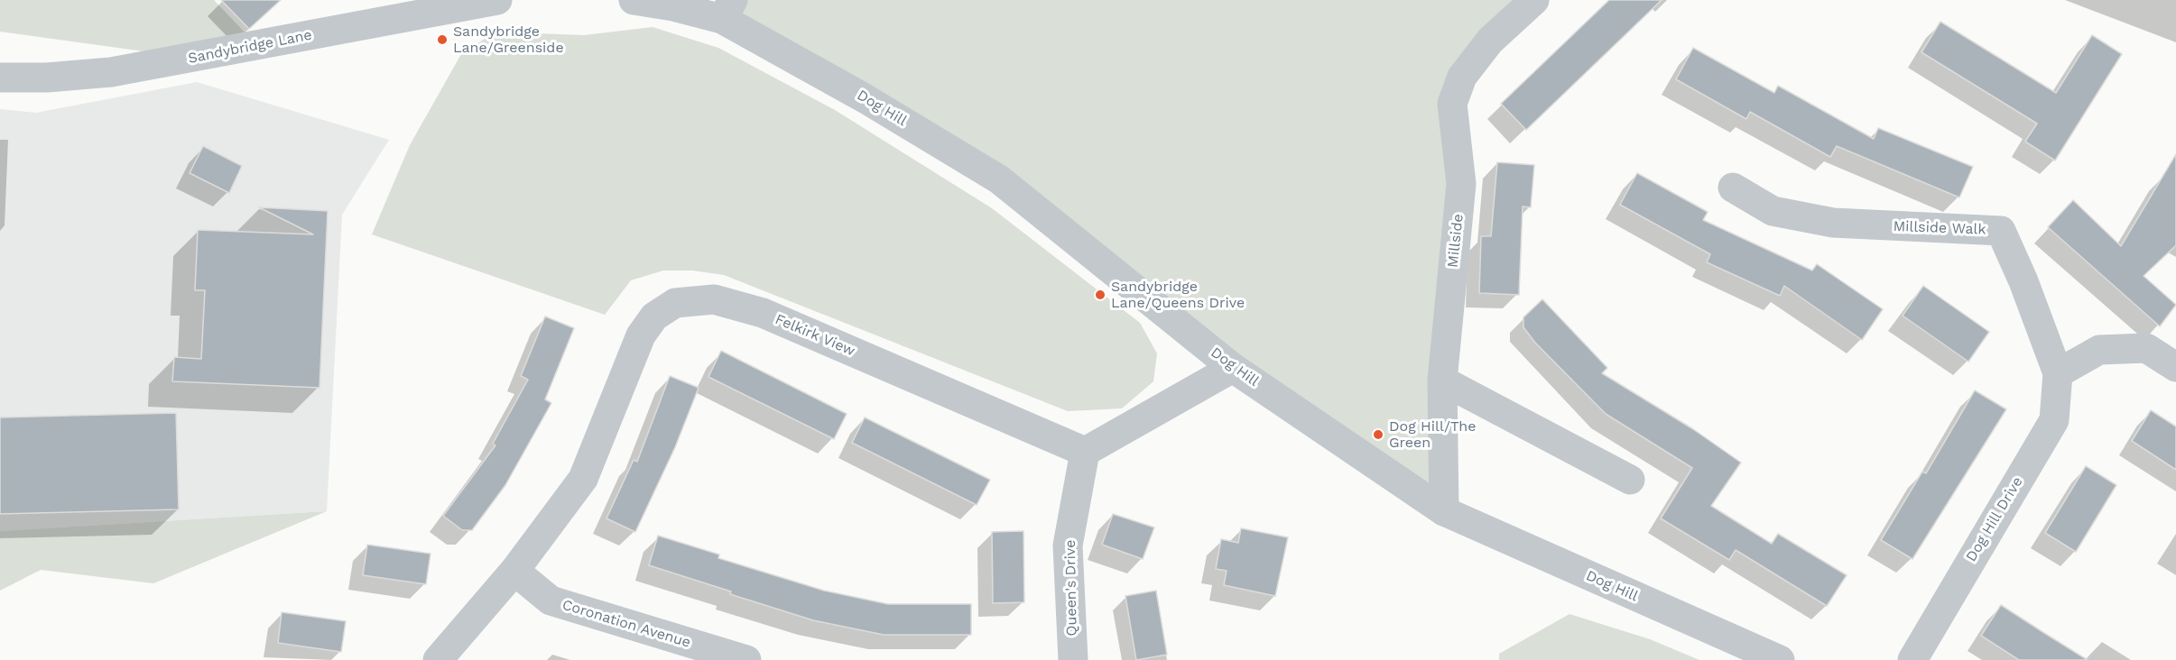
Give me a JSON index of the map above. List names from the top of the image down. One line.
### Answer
{"streets":{"street":["Sandybridge Lane","Dog Hill","Millside Walk","Millside","Felkirk View","Dog Hill Drive","Queen's Drive","Coronation Avenue"]},"crossings":[["Dog Hill","Millside"],["Millside Walk","Dog Hill Drive"],["Felkirk View","Queen's Drive"],["Felkirk View","Coronation Avenue"]],"places":["Sandybridge Lane/Greenside","Sandybridge Lane/Queens Drive","Dog Hill/The Green"]}
